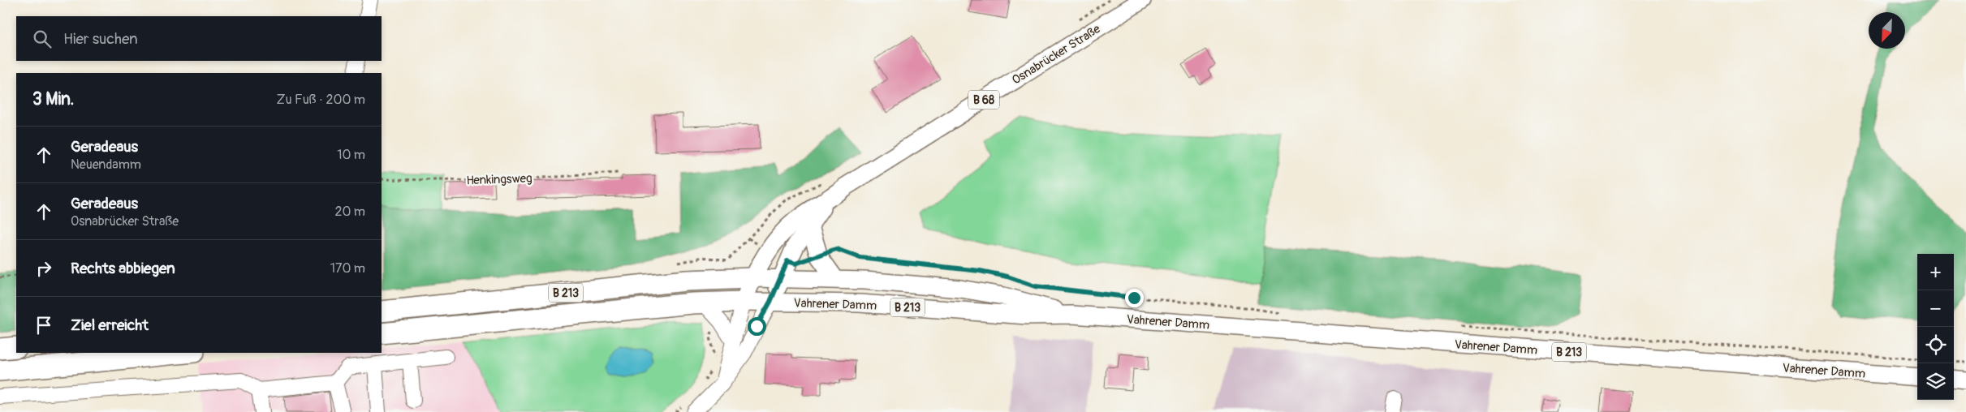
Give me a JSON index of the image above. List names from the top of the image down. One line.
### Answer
{"streets":{"highway":["B 213"],"main road":["Osnabrücker Straße","B 68","Vahrener Damm"],"path":["Henkingsweg"]},"crossings":[["Osnabrücker Straße","B 213"],["Osnabrücker Straße","Vahrener Damm"],["B 213","Vahrener Damm"]],"north":"bottom left","page":{"search":"Hier suchen","heading":["3 Min.","Zu Fuß · 200 m"],"list":[["Geradeaus","Neuendamm","10 m"],["Geradeaus","Osnabrücker Straße","20 m"],["Rechts abbiegen","170 m"],"Ziel erreicht"],"map_buttons":["+","−"]}}
